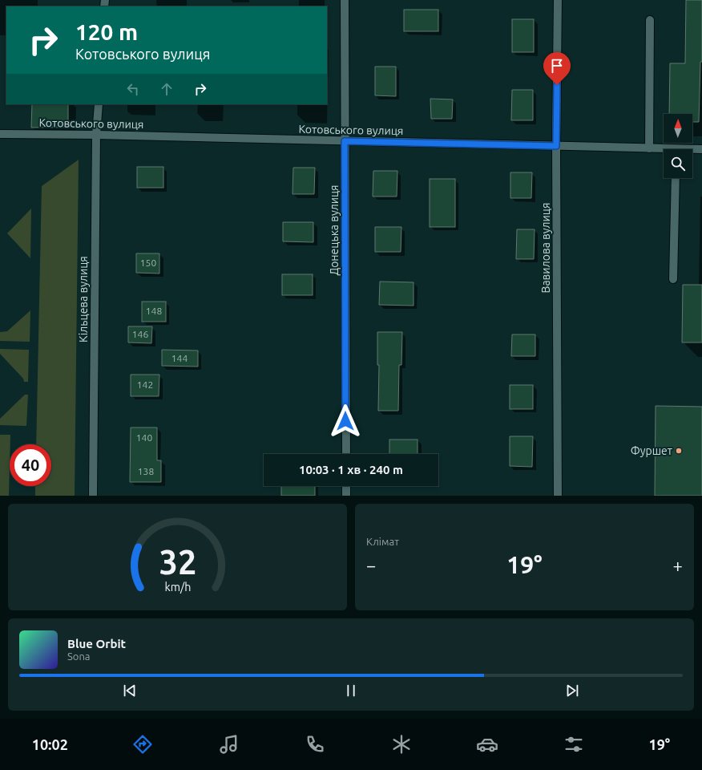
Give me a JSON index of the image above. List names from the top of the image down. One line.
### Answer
{"streets":{"street":["Котовського вулиця","Донецька вулиця","Вавилова вулиця","Кільцева вулиця"]},"crossings":[["Котовського вулиця","Донецька вулиця"],["Котовського вулиця","Вавилова вулиця"],["Котовського вулиця","Кільцева вулиця"]],"places":["Фуршет"],"house_numbers":["150","148","146","144","142","140","138"],"north":"top","page":{"turn":["120 m","Котовського вулиця"],"limit":"40","trip":"10:03 · 1 хв · 240 m","tile":"Клімат","heat":["−","19°","+"],"song":["Blue Orbit","Sona"],"tabs":["10:02","19°"],"gauge":["32","km/h"]}}
